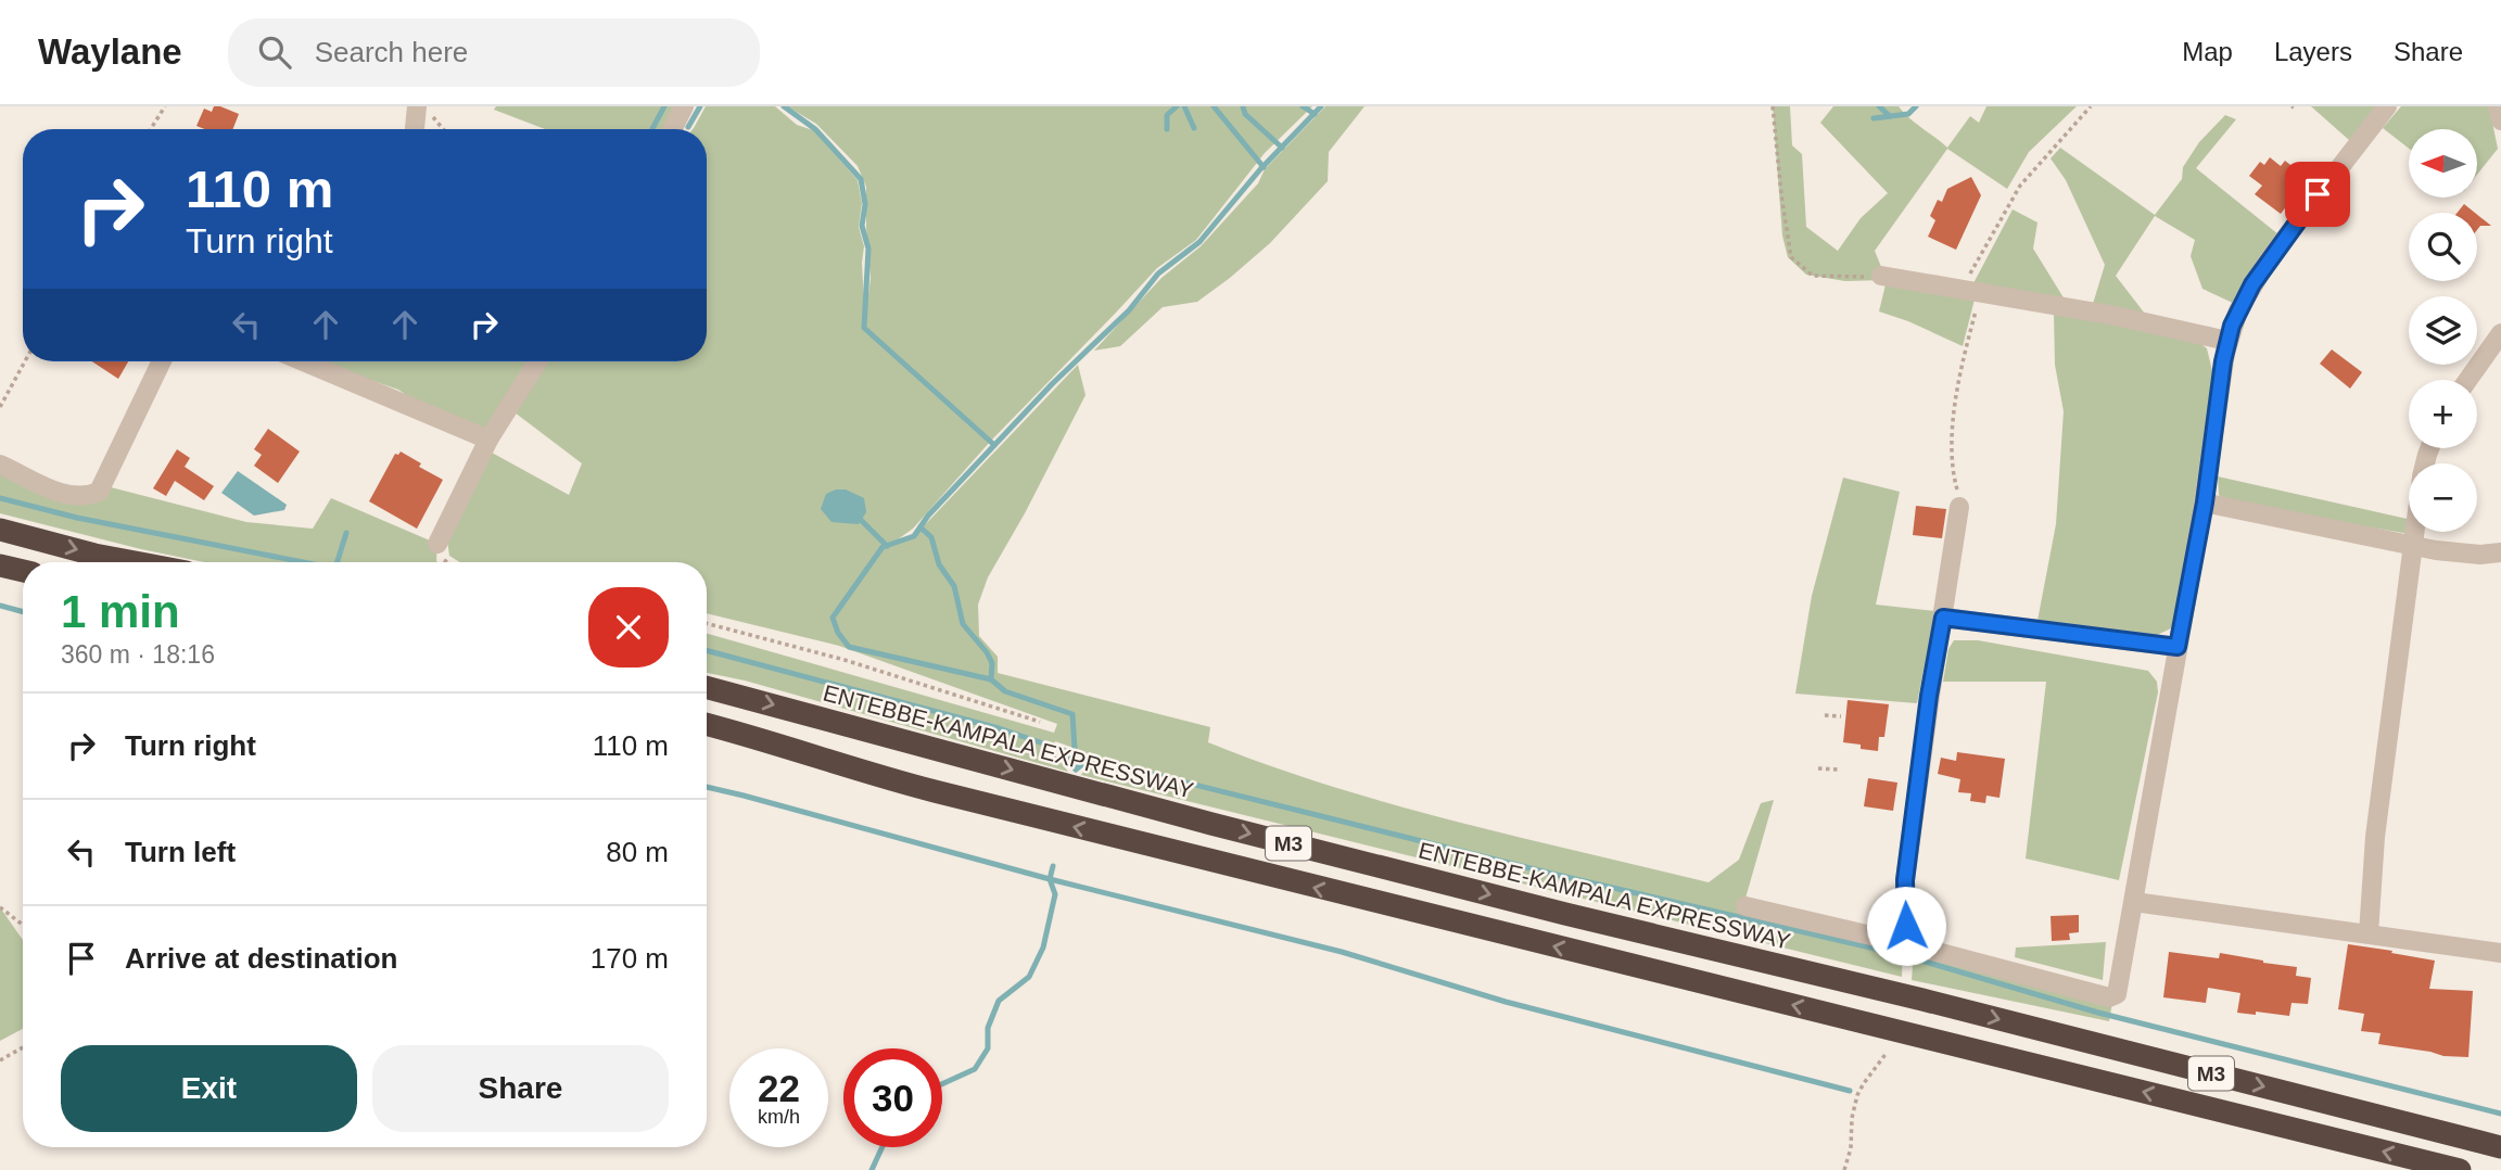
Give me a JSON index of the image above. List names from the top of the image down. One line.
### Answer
{"streets":{"highway":["ENTEBBE-KAMPALA EXPRESSWAY","M3"]},"north":"left","page":{"header":"Waylane","search":"Search here","nav":["Map","Layers","Share"],"map_buttons":["+","−"],"turn":["110 m","Turn right"],"heading":["1 min","360 m · 18:16"],"list":[{"name":"Turn right","value":"110 m"},{"name":"Turn left","value":"80 m"},{"name":"Arrive at destination","value":"170 m"}],"buttons":["Exit","Share"],"speed":"22 km/h","limit":"30"}}
